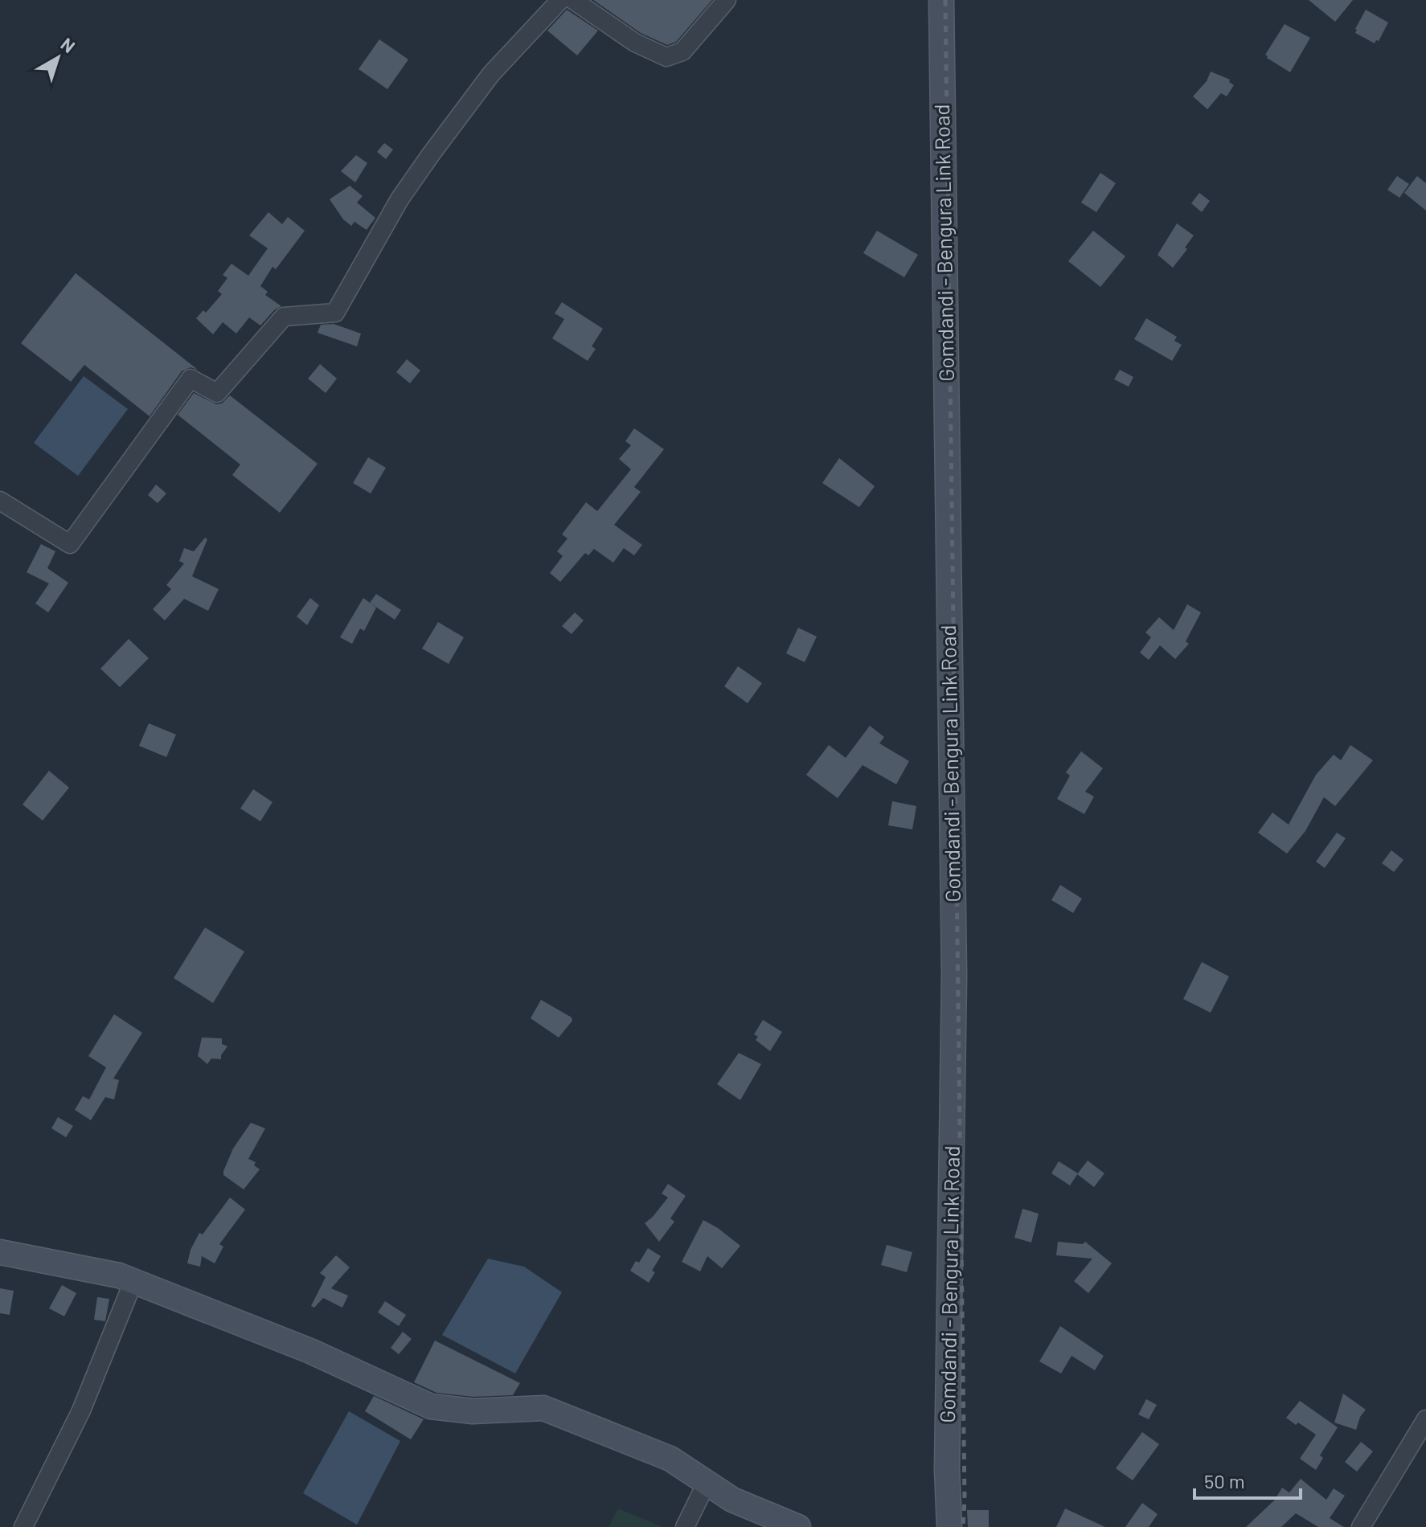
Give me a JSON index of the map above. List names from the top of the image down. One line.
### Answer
{"streets":{"main road":["Gomdandi - Bengura Link Road"]},"scale_bar":"50 m","north":"top right"}
